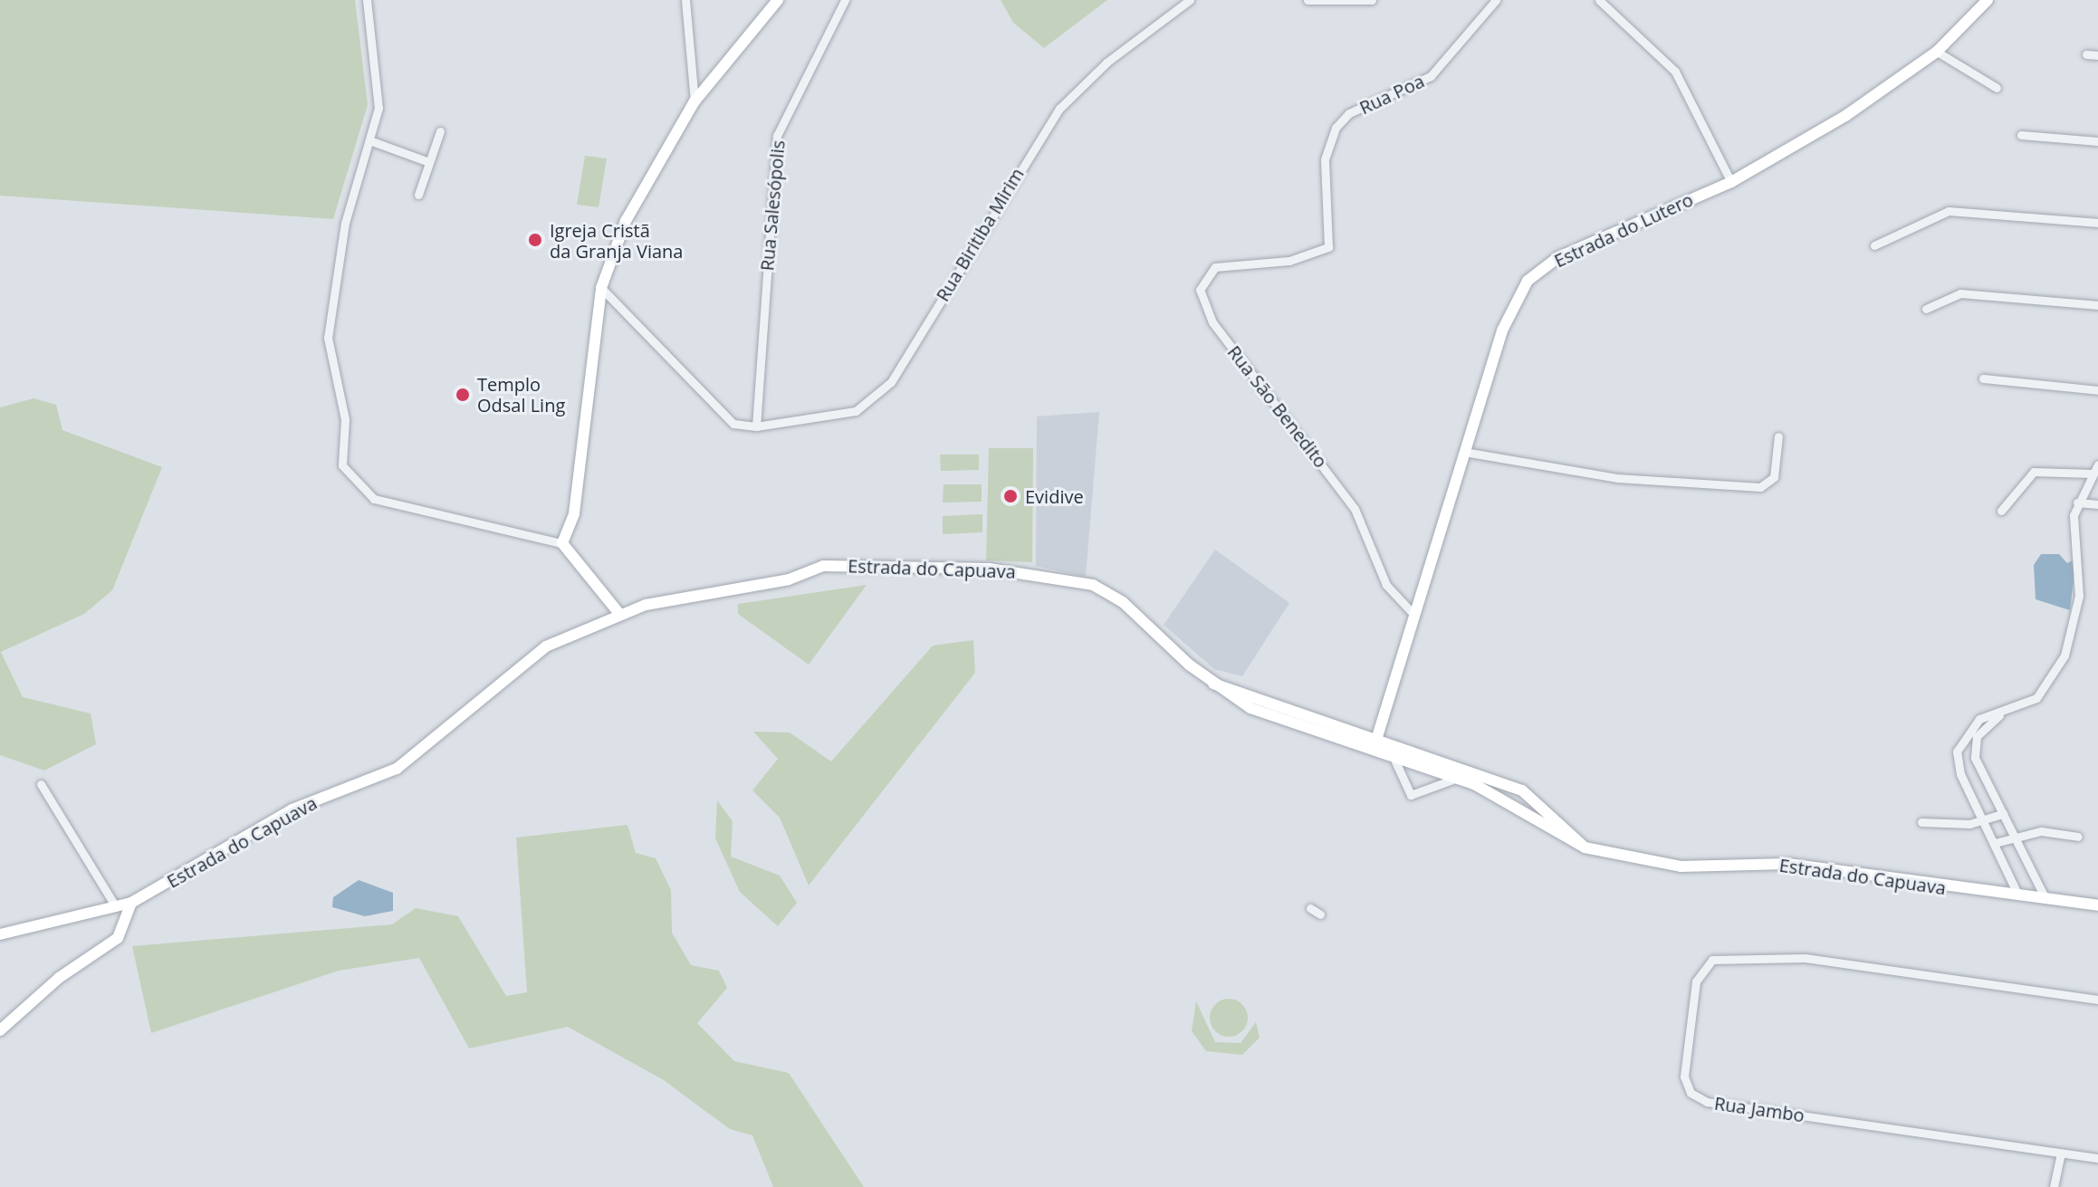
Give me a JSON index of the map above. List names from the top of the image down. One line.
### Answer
{"streets":{"main road":["Estrada do Lutero","Estrada do Capuava"],"street":["Rua Poa","Rua Salesópolis","Rua Biritiba Mirim","Rua São Benedito","Rua Jambo"]},"crossings":[["Rua Poa","Rua São Benedito"],["Rua Salesópolis","Rua Biritiba Mirim"],["Estrada do Lutero","Rua São Benedito"],["Estrada do Lutero","Estrada do Capuava"]],"places":["Igreja Cristã da Granja Viana","Templo Odsal Ling","Evidive"]}
